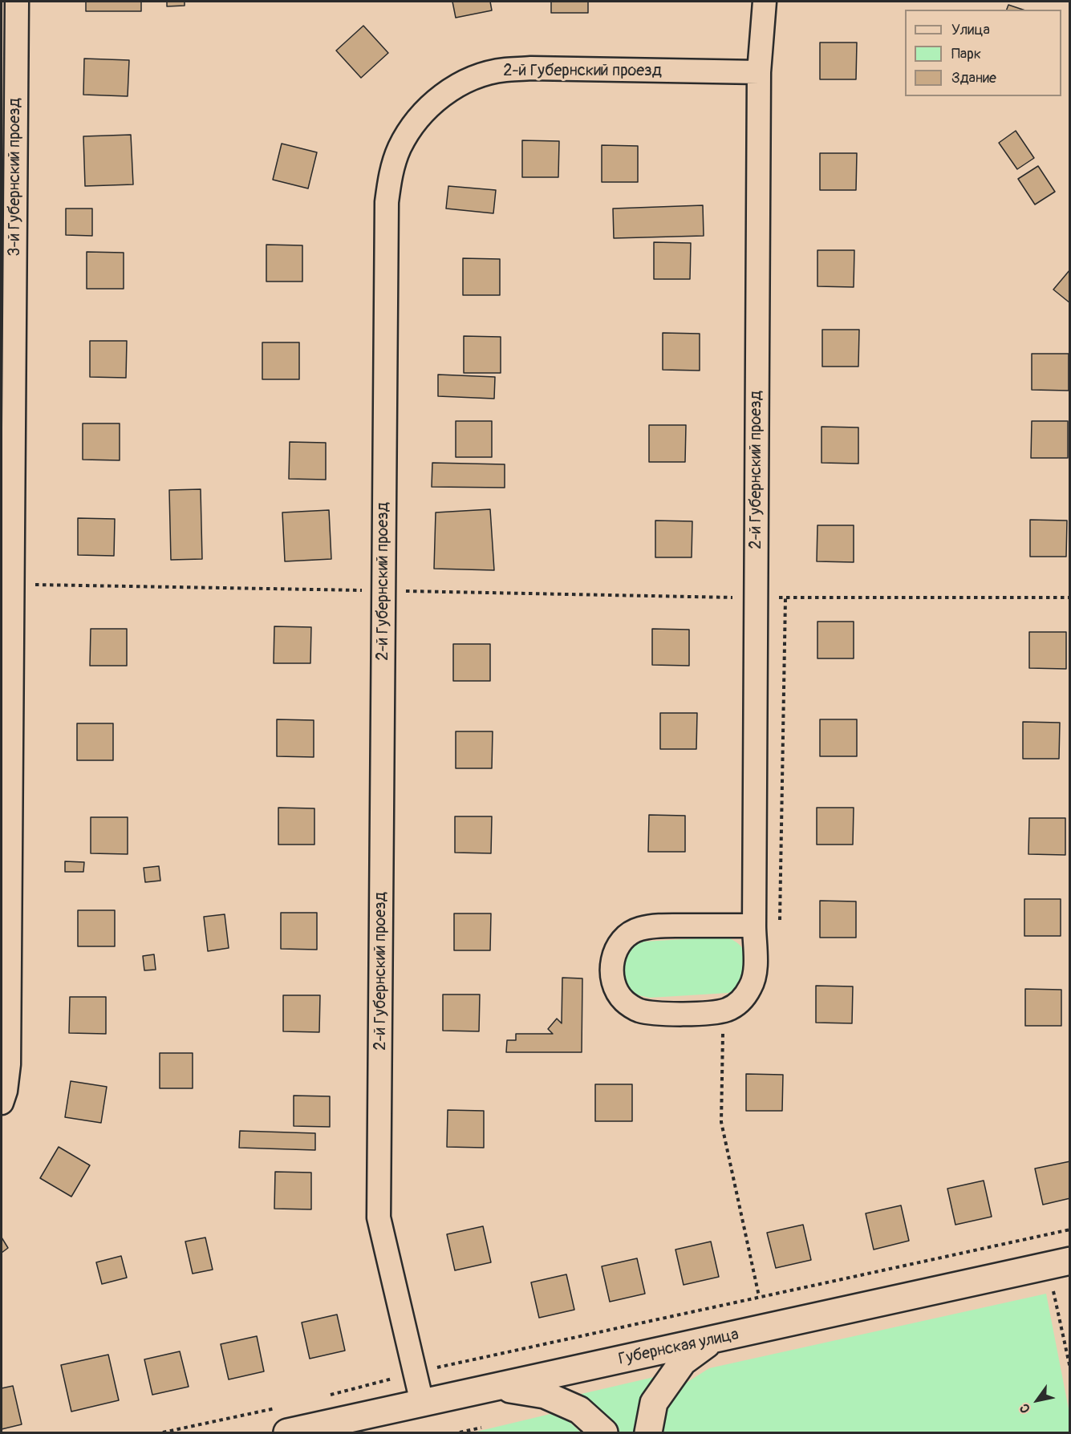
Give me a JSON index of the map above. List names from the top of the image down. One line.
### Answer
{"streets":{"street":["2-й Губернский проезд","3-й Губернский проезд","Губернская улица"]},"crossings":[["2-й Губернский проезд","Губернская улица"]],"legend":["Улица","Парк","Здание"],"north":"bottom left"}
